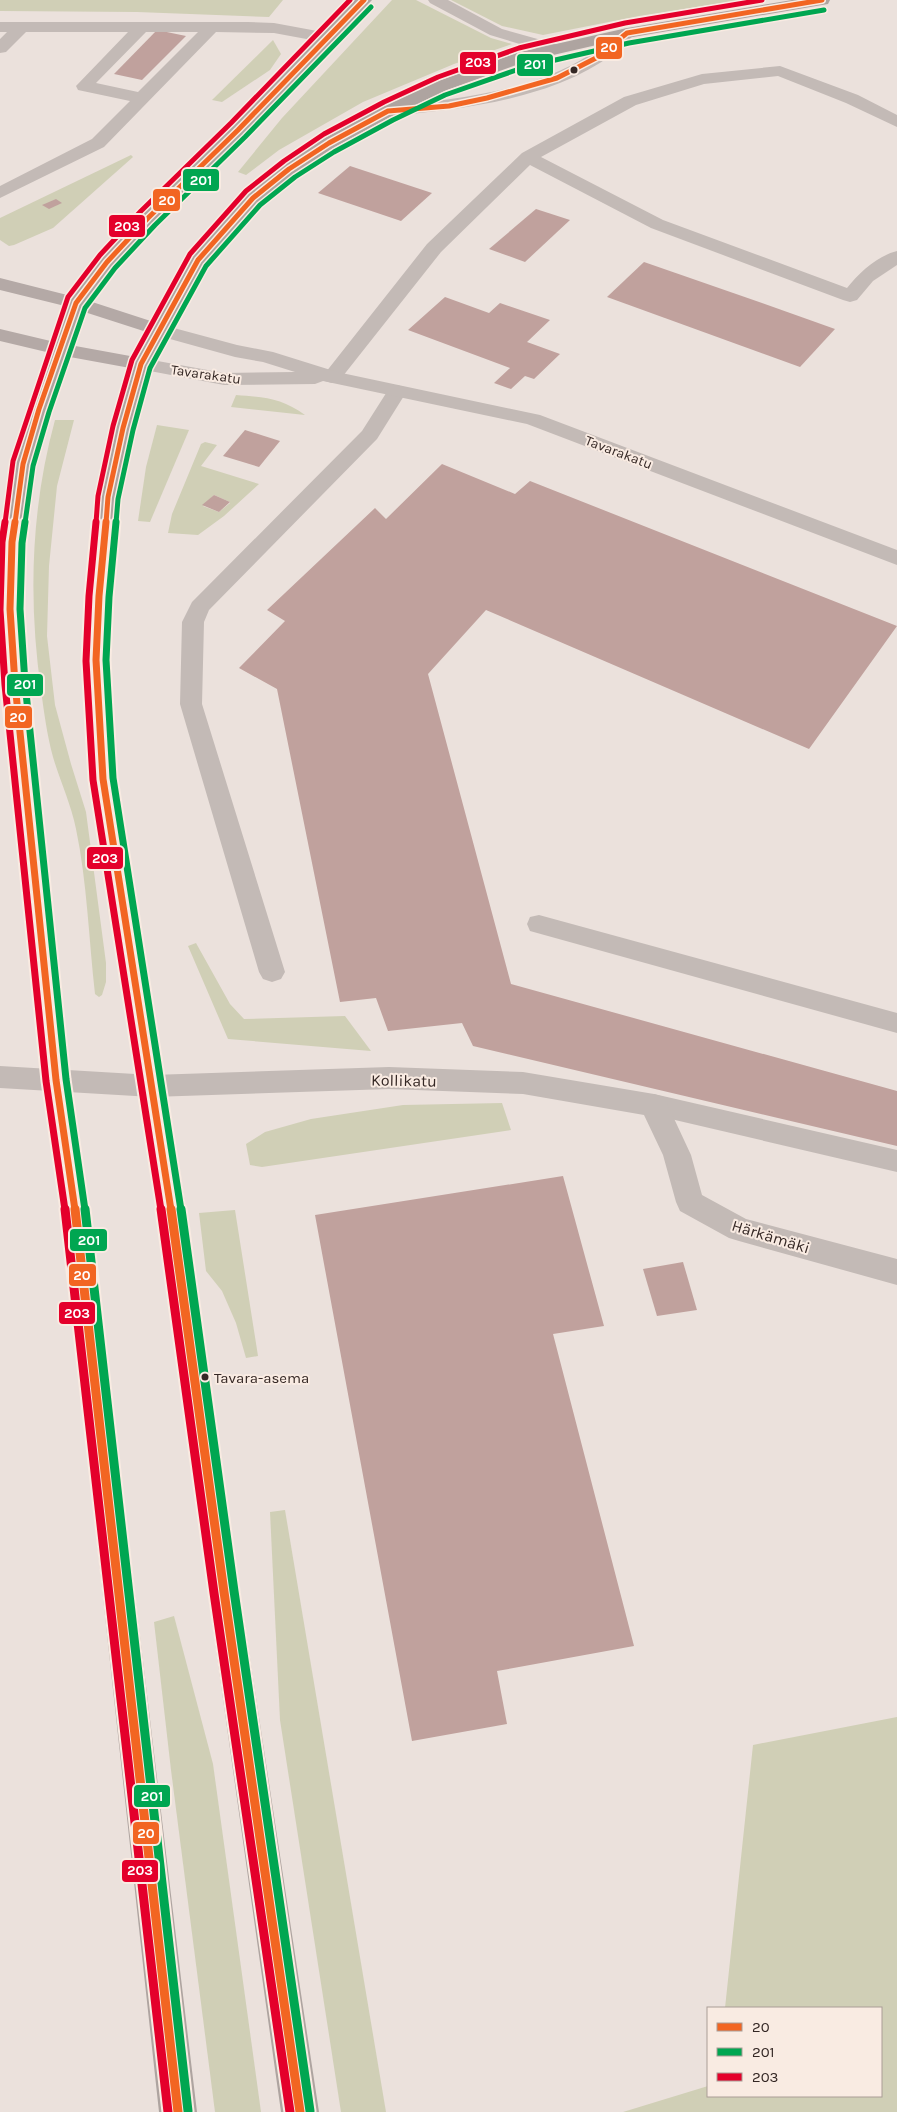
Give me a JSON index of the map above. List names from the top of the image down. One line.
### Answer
{"streets":{"street":["Tavarakatu","Kollikatu","Härkämäki"]},"crossings":[["Kollikatu","Härkämäki"]],"places":["Tavara-asema"],"lines":["transit line 20","transit line 203","transit line 201"],"legend":["20","201","203"]}
